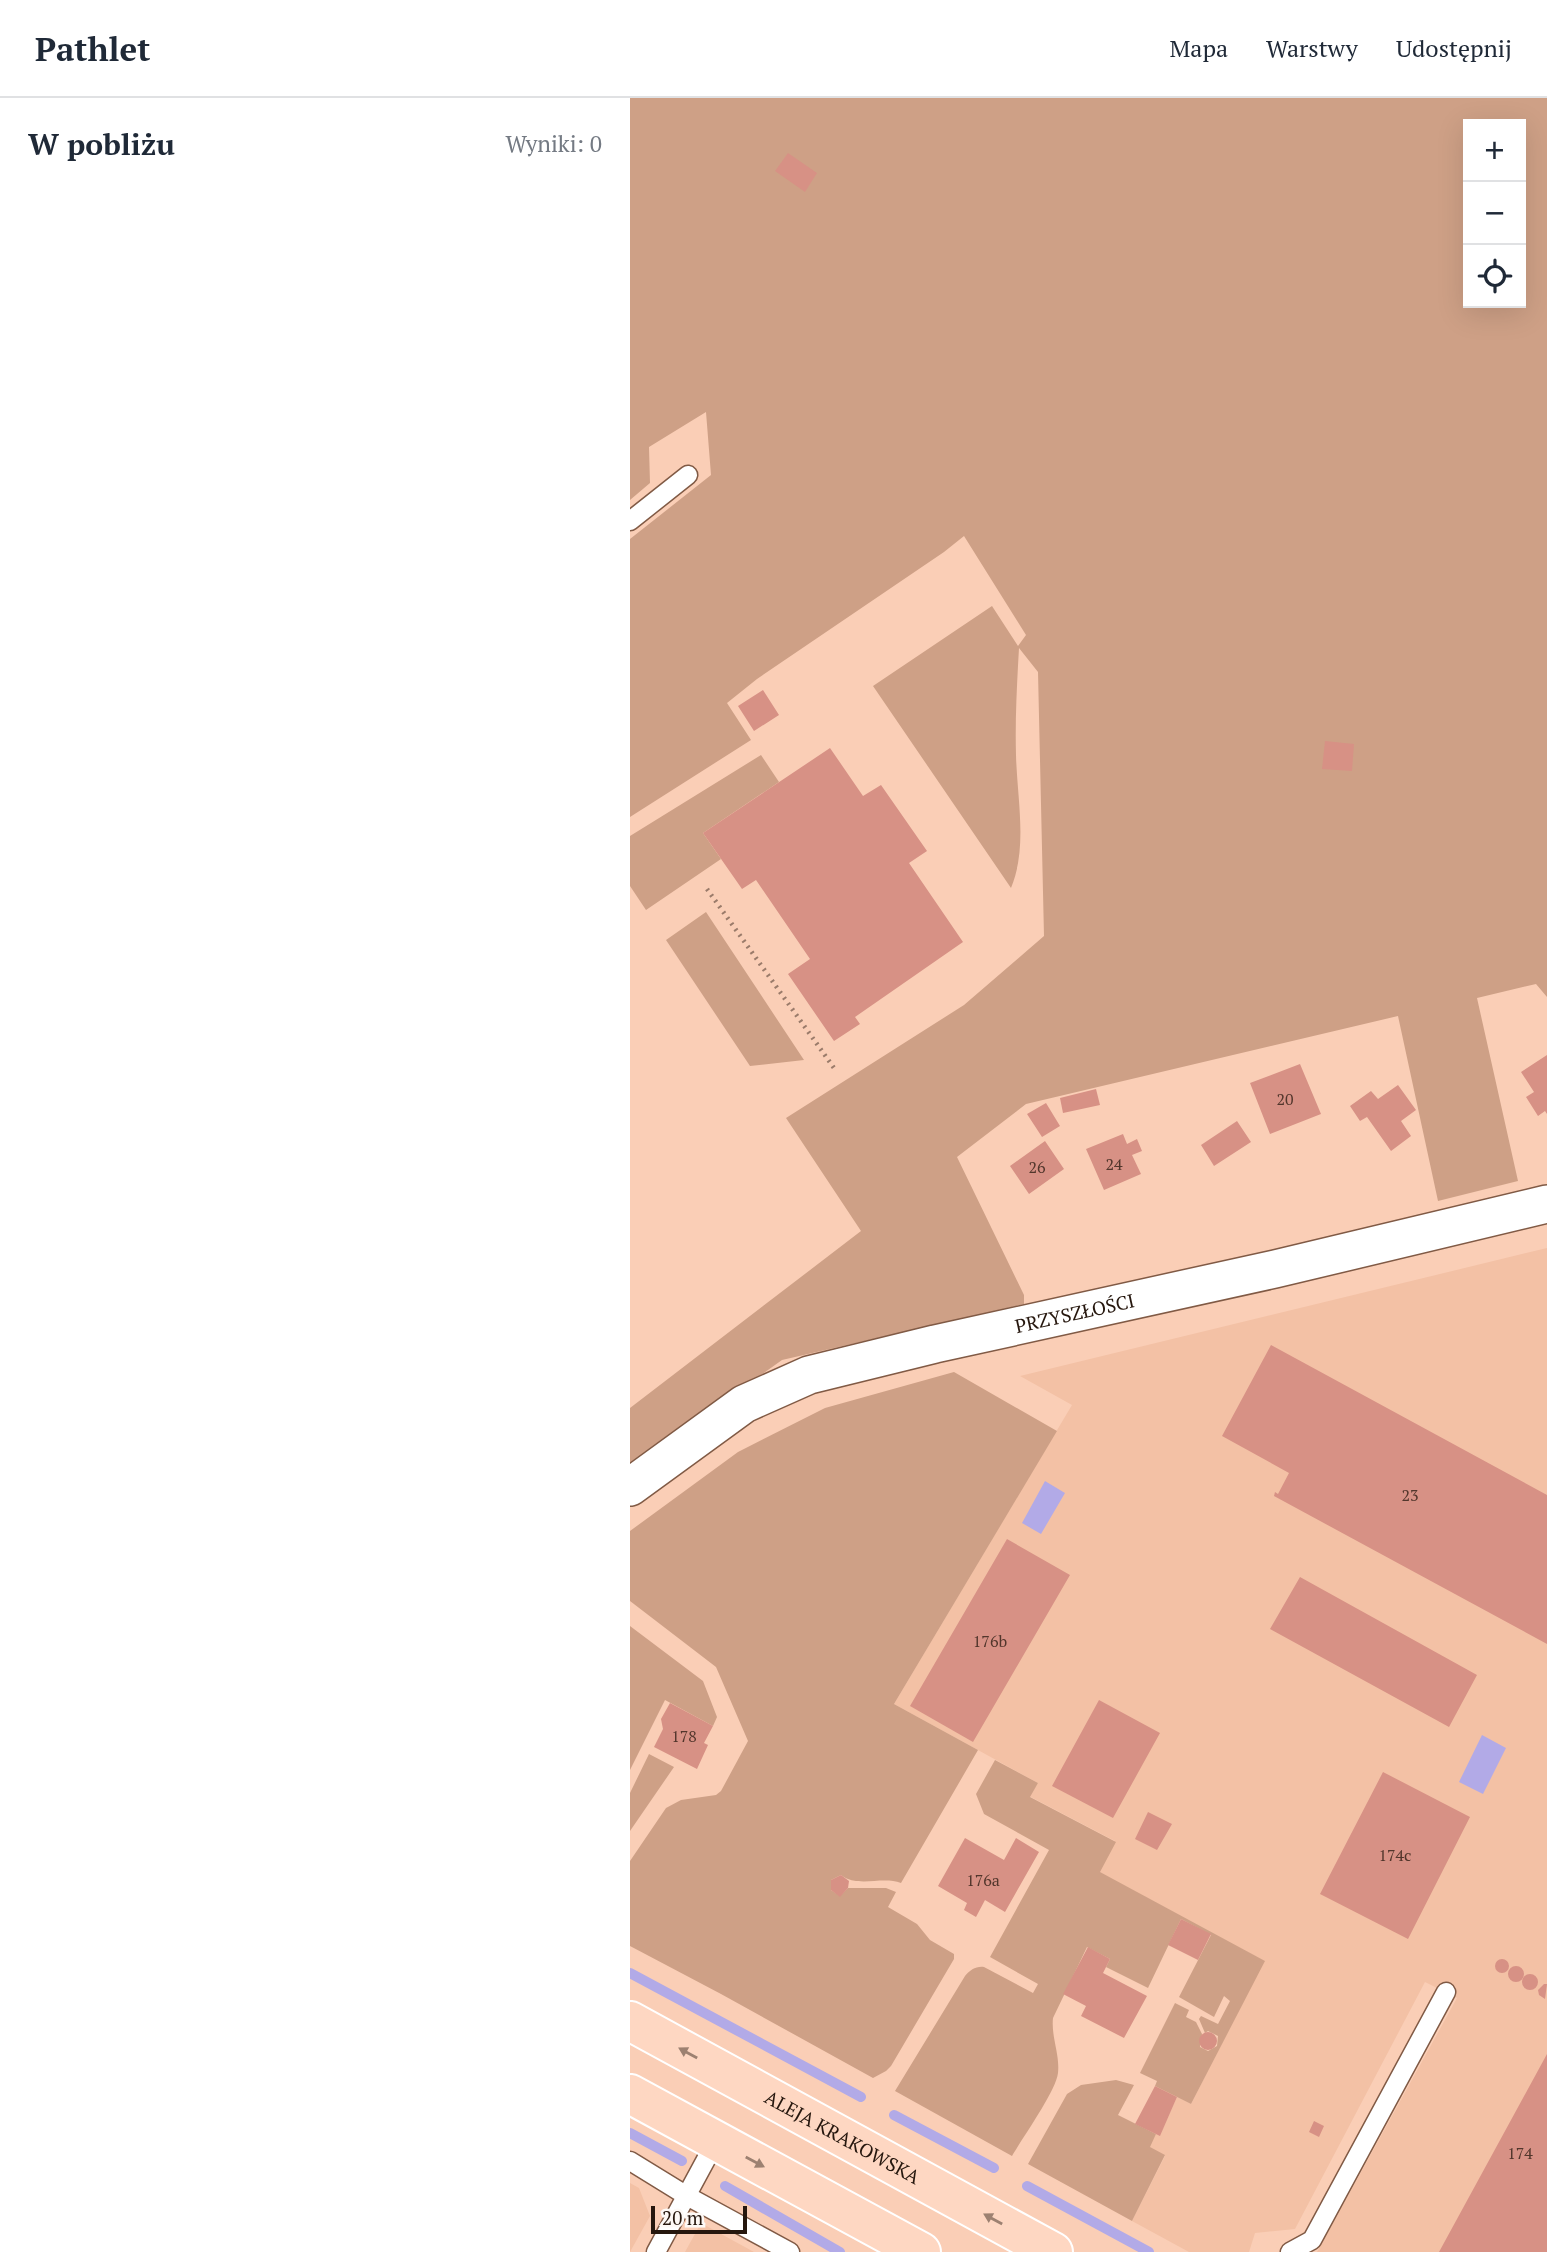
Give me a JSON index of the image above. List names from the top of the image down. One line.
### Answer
{"streets":{"main road":["ALEJA KRAKOWSKA"],"street":["PRZYSZŁOŚCI"]},"house_numbers":["20","24","26","23","176b","178","174c","176a","174"],"scale_bar":"20 m","page":{"header":"Pathlet","nav":["Mapa","Warstwy","Udostępnij"],"heading":["W pobliżu","Wyniki: 0"],"map_buttons":["+","−"],"scale":"20 m"}}
